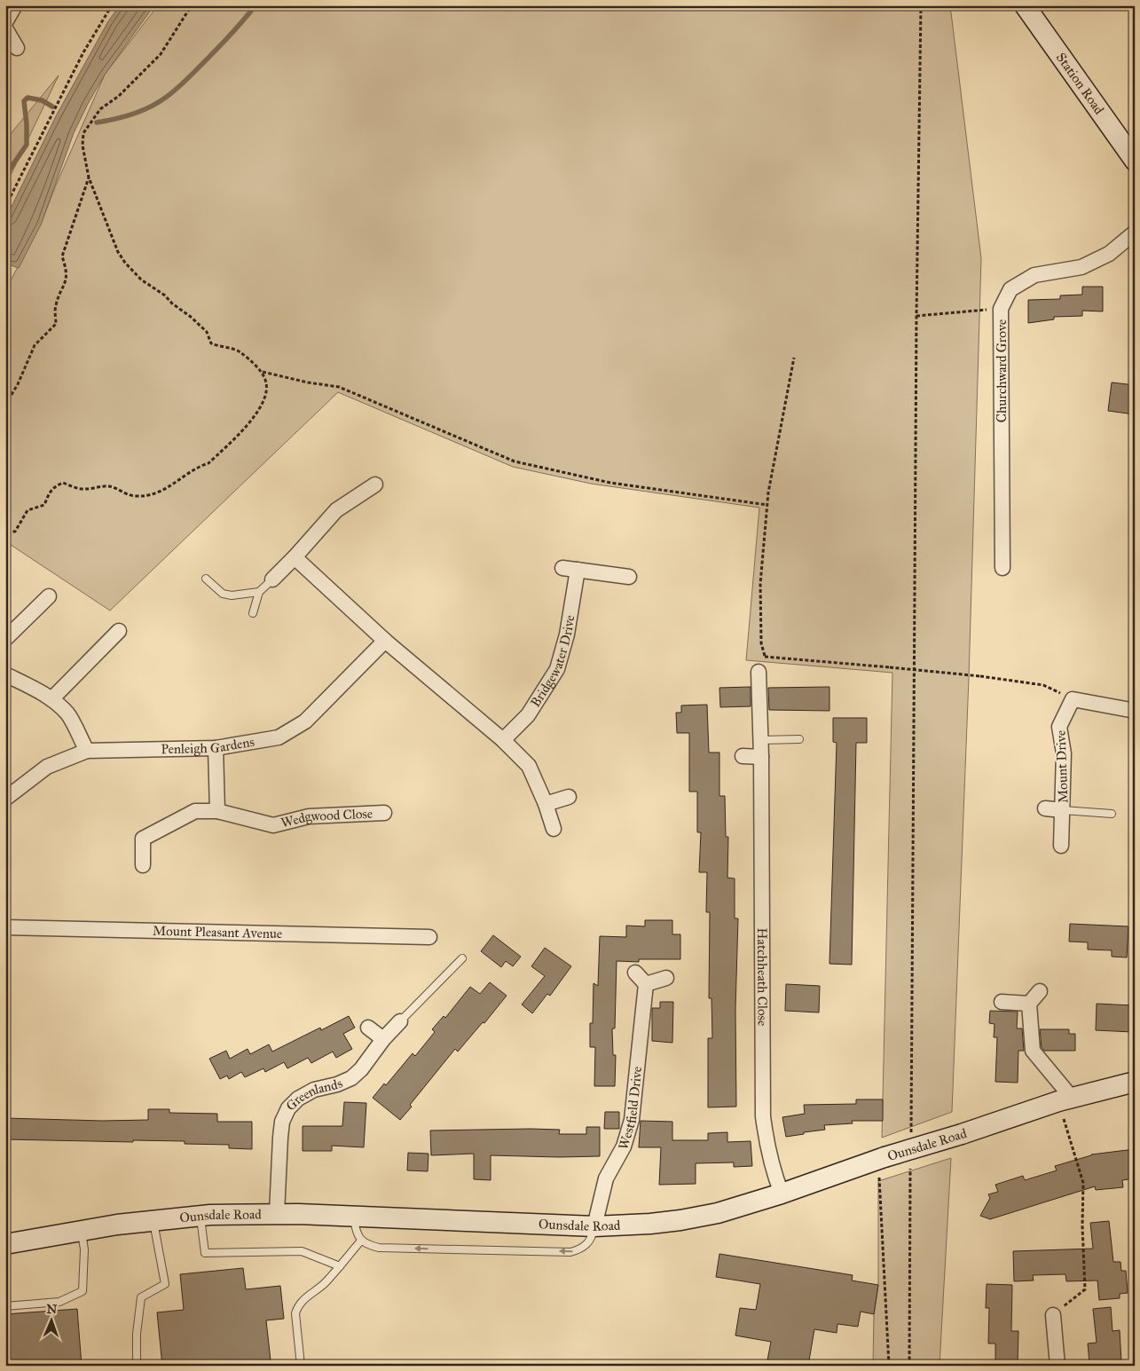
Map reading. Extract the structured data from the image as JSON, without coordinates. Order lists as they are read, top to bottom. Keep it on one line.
{"streets":{"street":["Station Road","Churchward Grove","Bridgewater Drive","Penleigh Gardens","Mount Drive","Wedgwood Close","Mount Pleasant Avenue","Hatchheath Close","Greenlands","Westfield Drive","Ounsdale Road"]},"crossings":[["Hatchheath Close","Ounsdale Road"],["Greenlands","Ounsdale Road"],["Westfield Drive","Ounsdale Road"]],"north":"top"}
